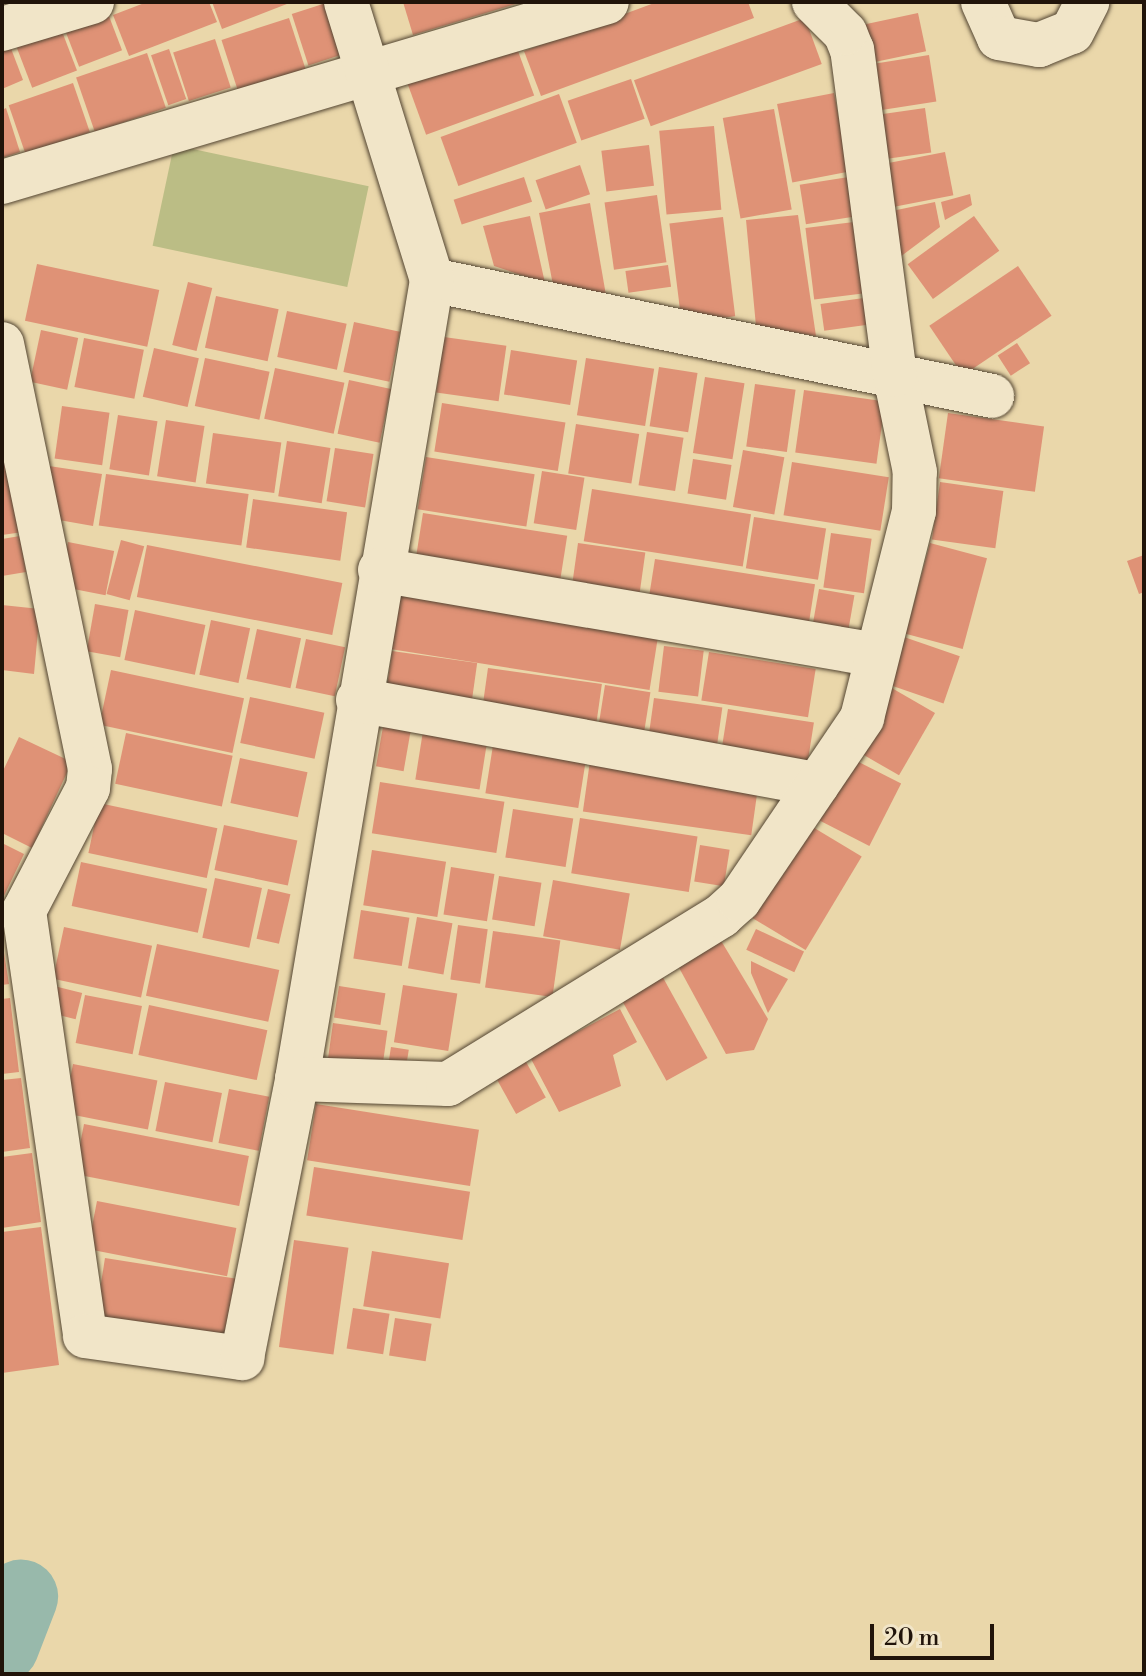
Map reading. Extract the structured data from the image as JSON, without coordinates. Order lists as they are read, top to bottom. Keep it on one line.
{"scale_bar":"20 m"}
